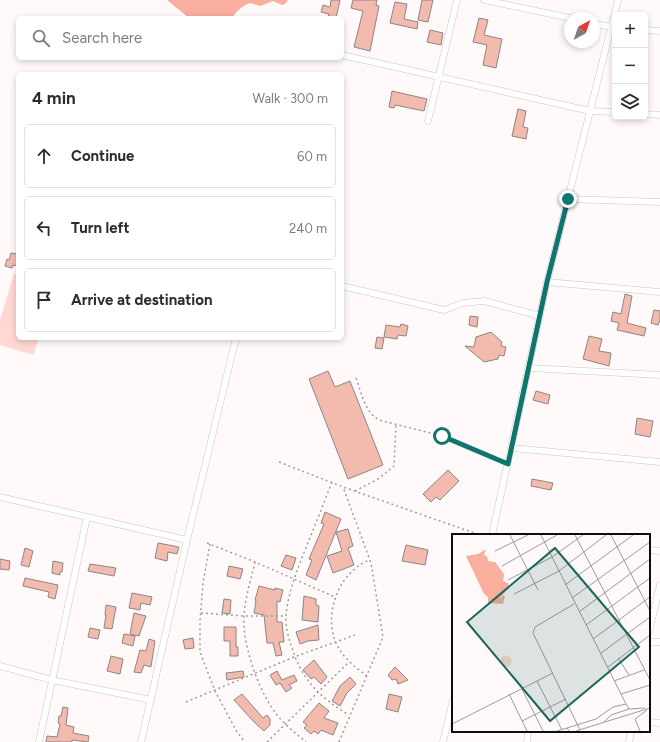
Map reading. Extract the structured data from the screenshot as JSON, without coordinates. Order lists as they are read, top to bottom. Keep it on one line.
{"north":"top right","page":{"map_buttons":["+","−"],"search":"Search here","heading":["4 min","Walk · 300 m"],"list":[["Continue","60 m"],["Turn left","240 m"],"Arrive at destination"]}}
